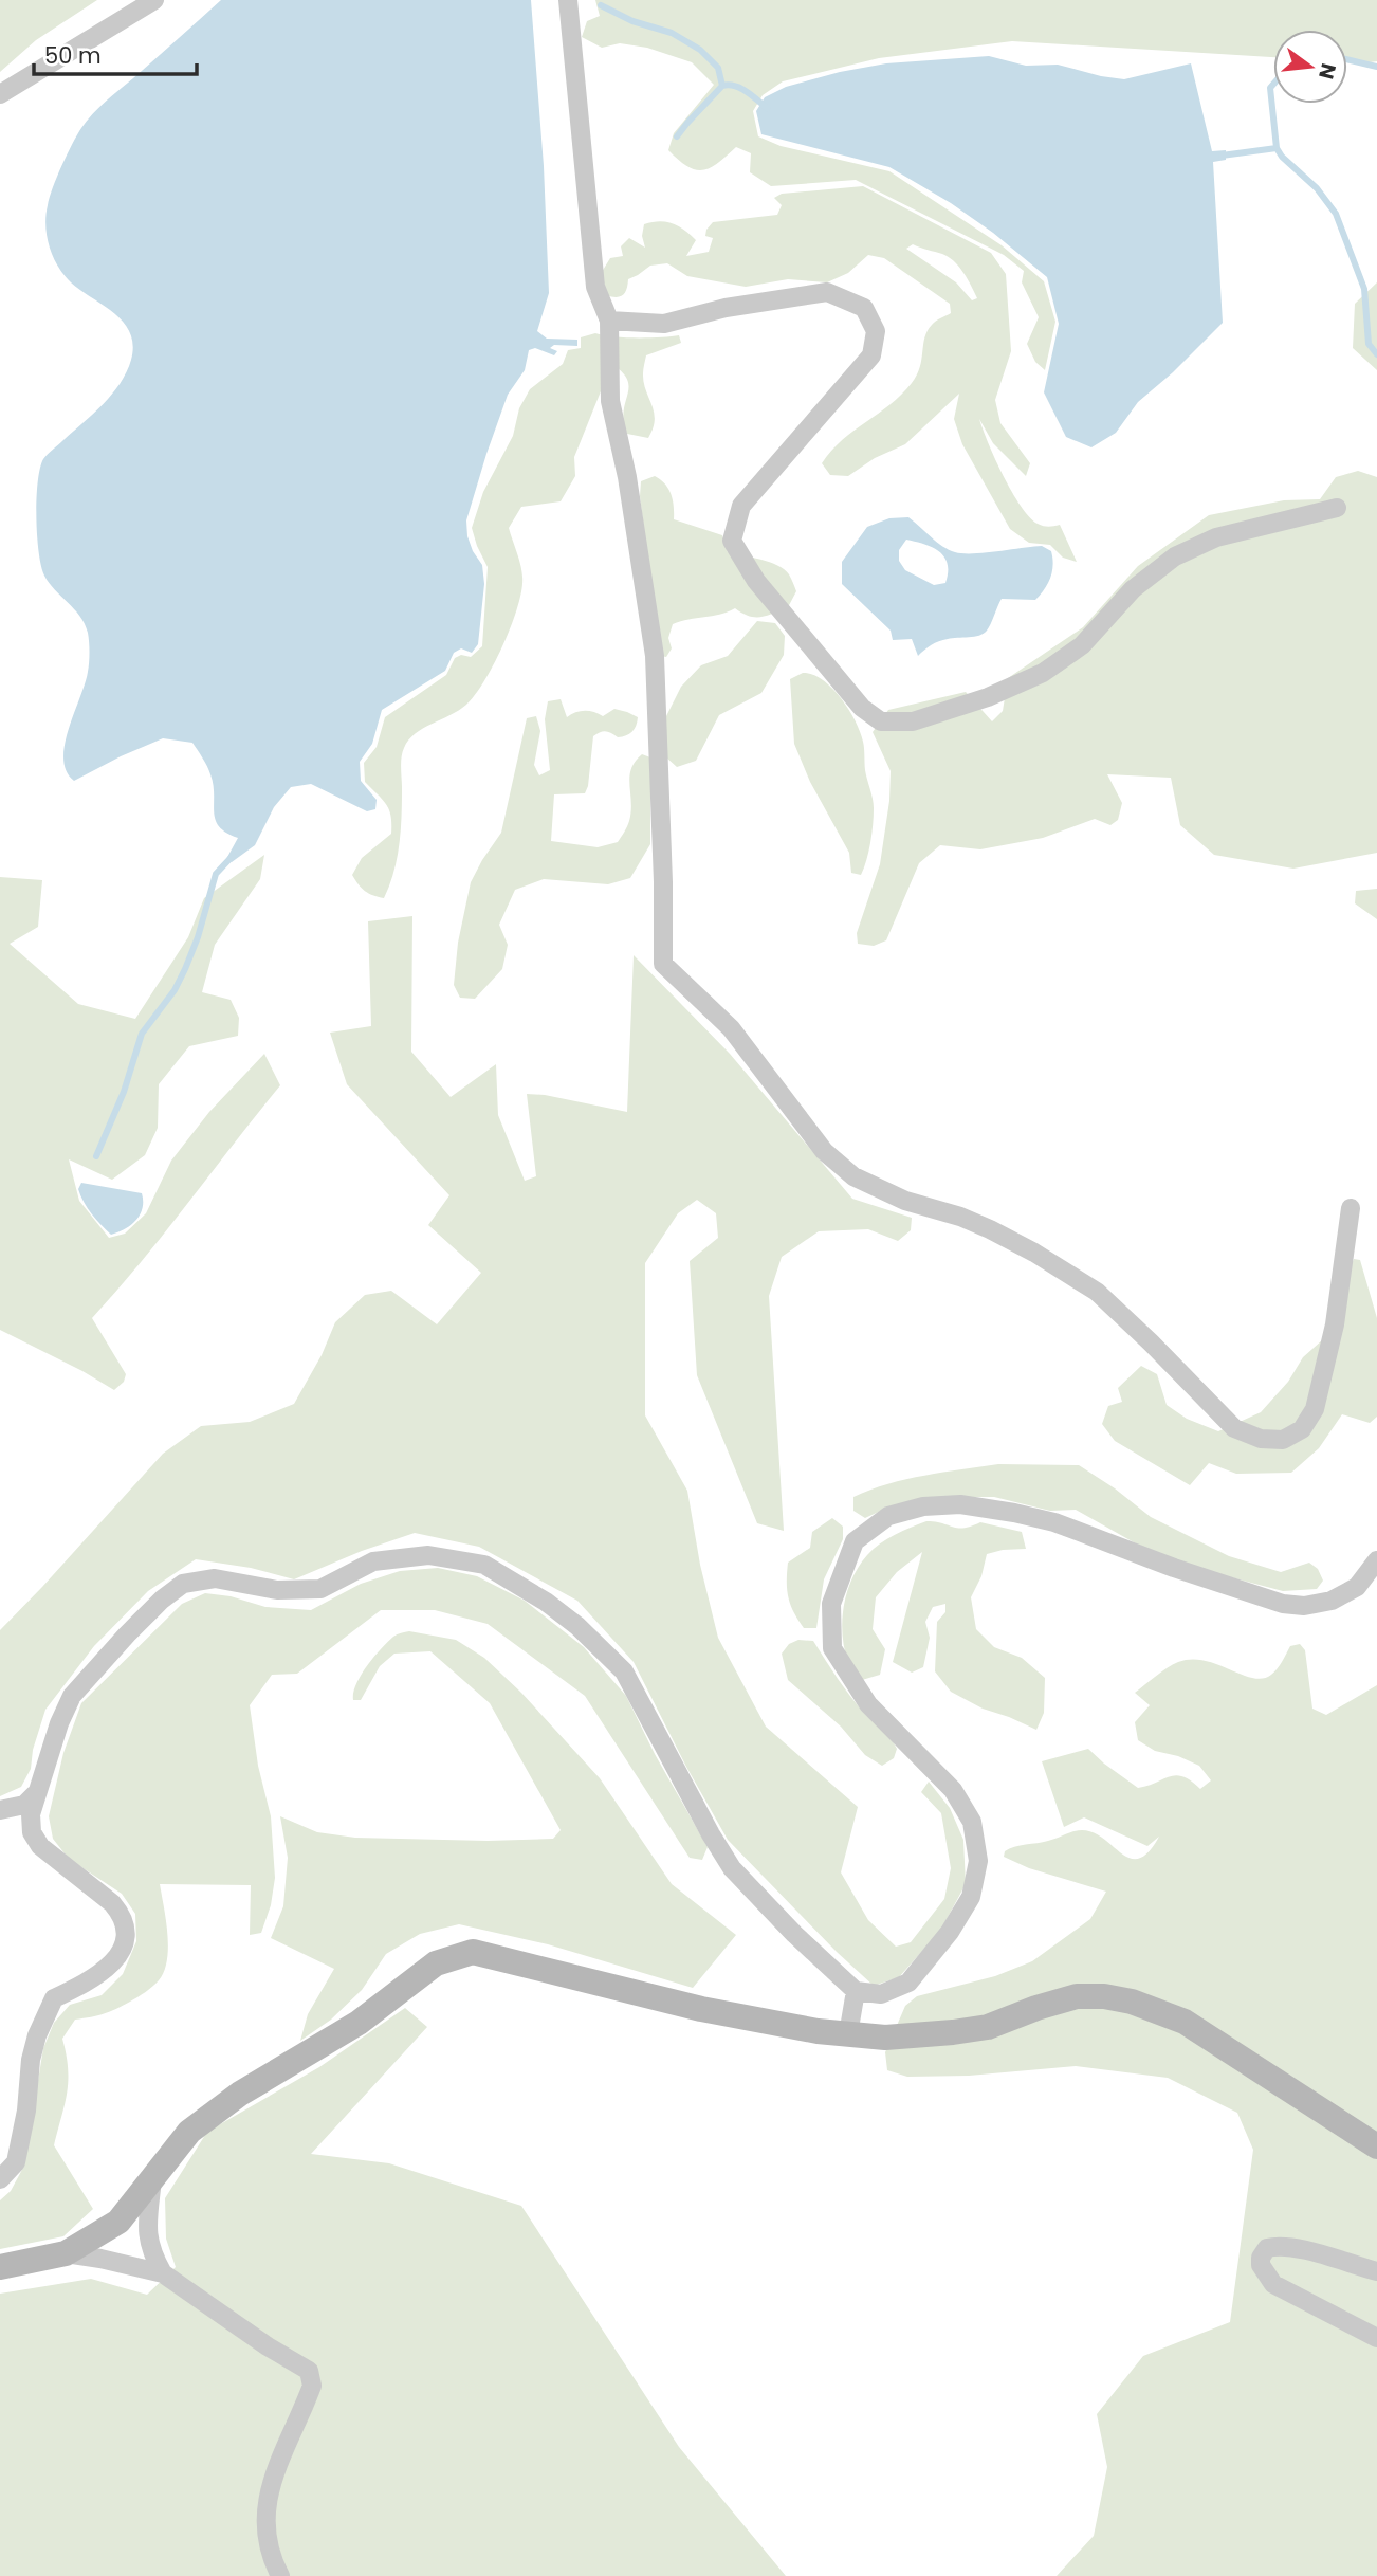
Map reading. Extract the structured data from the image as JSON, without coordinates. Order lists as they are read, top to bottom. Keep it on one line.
{"scale_bar":"50 m","north":"right"}
